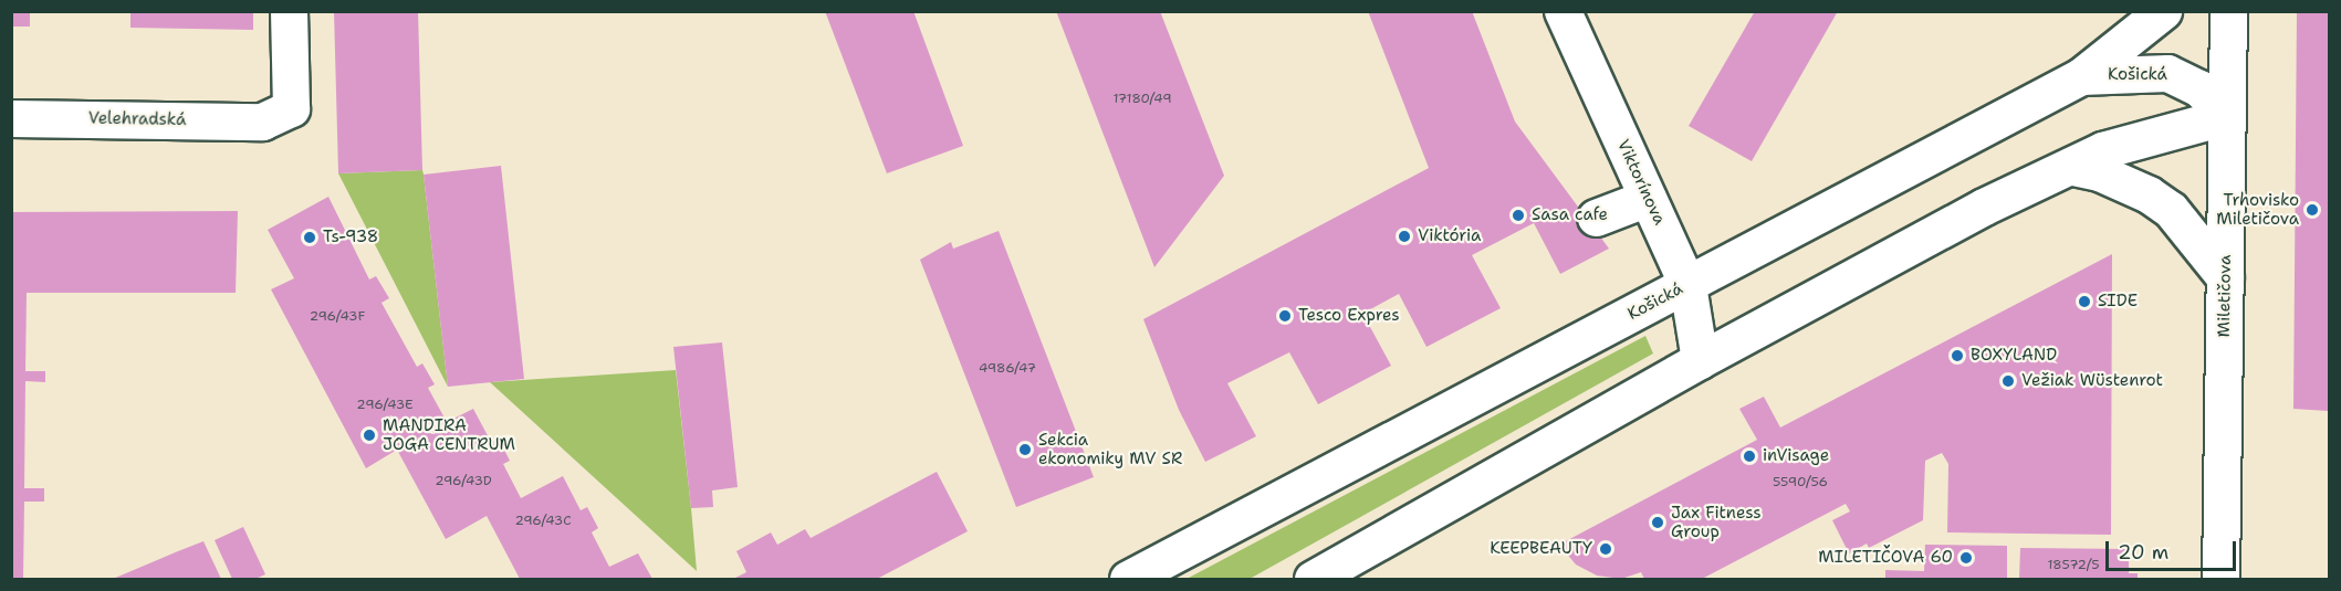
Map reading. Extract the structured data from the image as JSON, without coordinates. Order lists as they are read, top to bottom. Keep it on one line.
{"streets":{"street":["Košická","Velehradská","Viktorínova","Miletičova"]},"crossings":[["Košická","Viktorínova"],["Košická","Miletičova"]],"places":["Trhovisko Miletičova","Sasa cafe","Viktória","Ts-938","SIDE","Tesco Expres","BOXYLAND","Vežiak Wüstenrot","MANDIRA JOGA CENTRUM","Sekcia ekonomiky MV SR","inVisage","Jax Fitness Group","KEEPBEAUTY","MILETIČOVA 60"],"house_numbers":["17180/49","296/43F","4986/47","296/43E","296/43D","5590/56","296/43C","18572/5"],"scale_bar":"20 m"}
